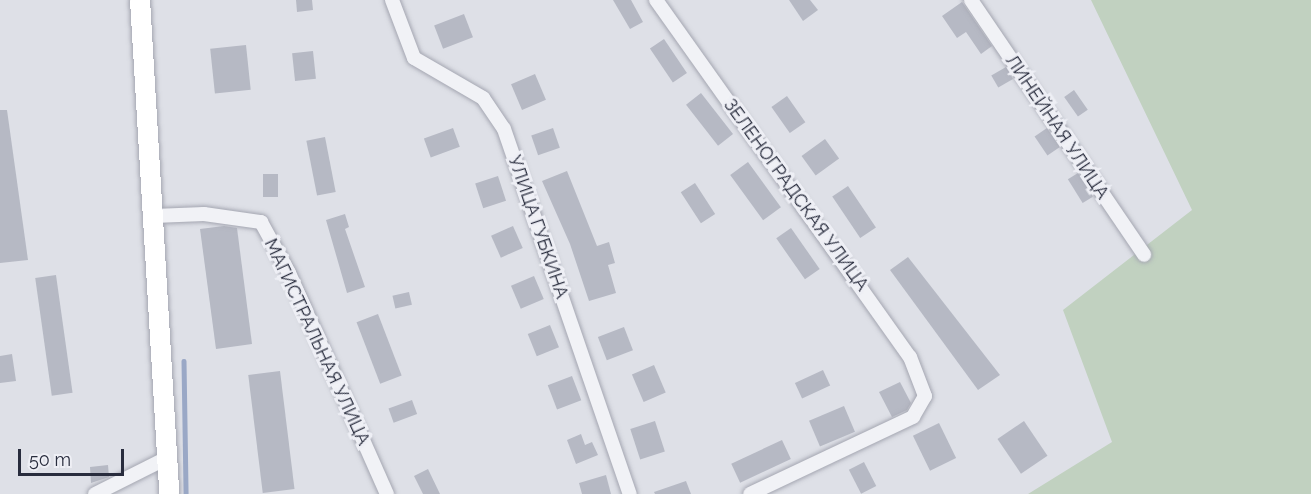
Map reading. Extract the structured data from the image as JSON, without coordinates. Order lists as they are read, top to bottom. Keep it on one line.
{"streets":{"street":["ЛИНЕЙНАЯ УЛИЦА","ЗЕЛЕНОГРАДСКАЯ УЛИЦА","УЛИЦА ГУБКИНА","МАГИСТРАЛЬНАЯ УЛИЦА"]},"scale_bar":"50 m"}
